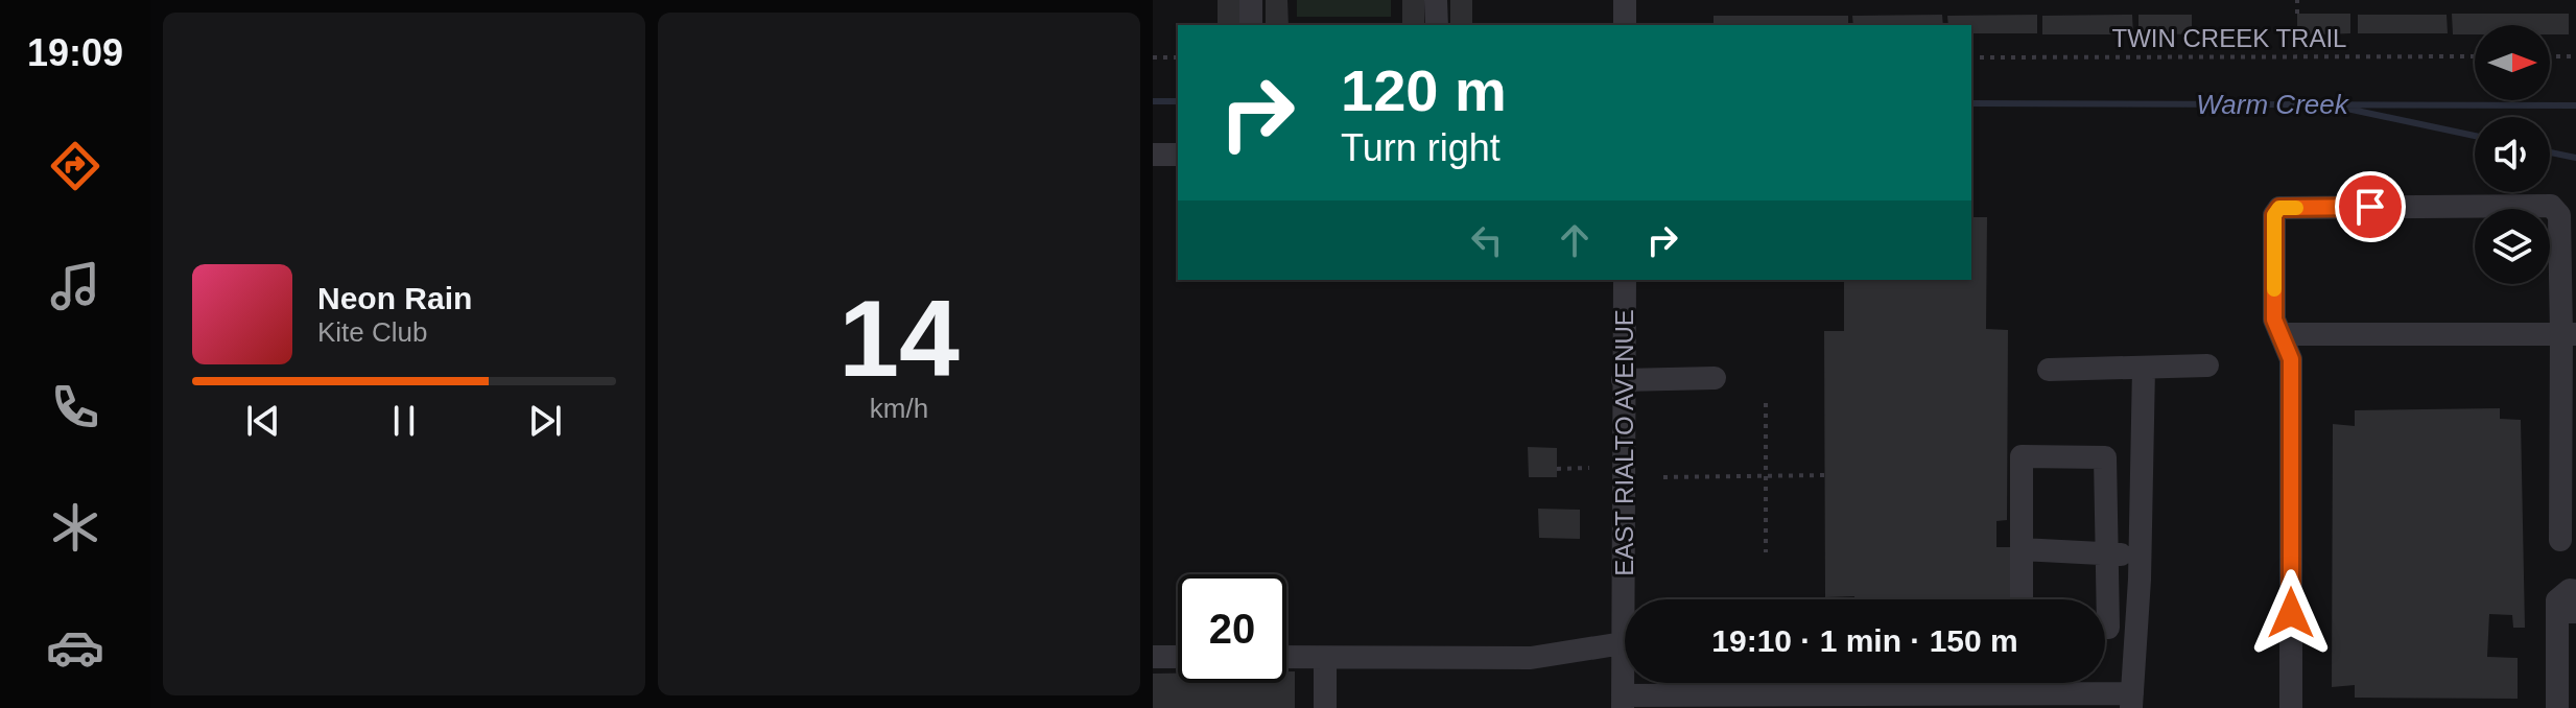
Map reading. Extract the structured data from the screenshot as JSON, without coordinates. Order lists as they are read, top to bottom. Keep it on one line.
{"streets":{"street":["EAST RIALTO AVENUE"],"path":["TWIN CREEK TRAIL"]},"water":["Warm Creek"],"north":"right","page":{"tabs":"19:09","tile":["14","km/h"],"turn":["120 m","Turn right"],"song":["Neon Rain","Kite Club"],"limit":"20","trip":"19:10 · 1 min · 150 m"}}
